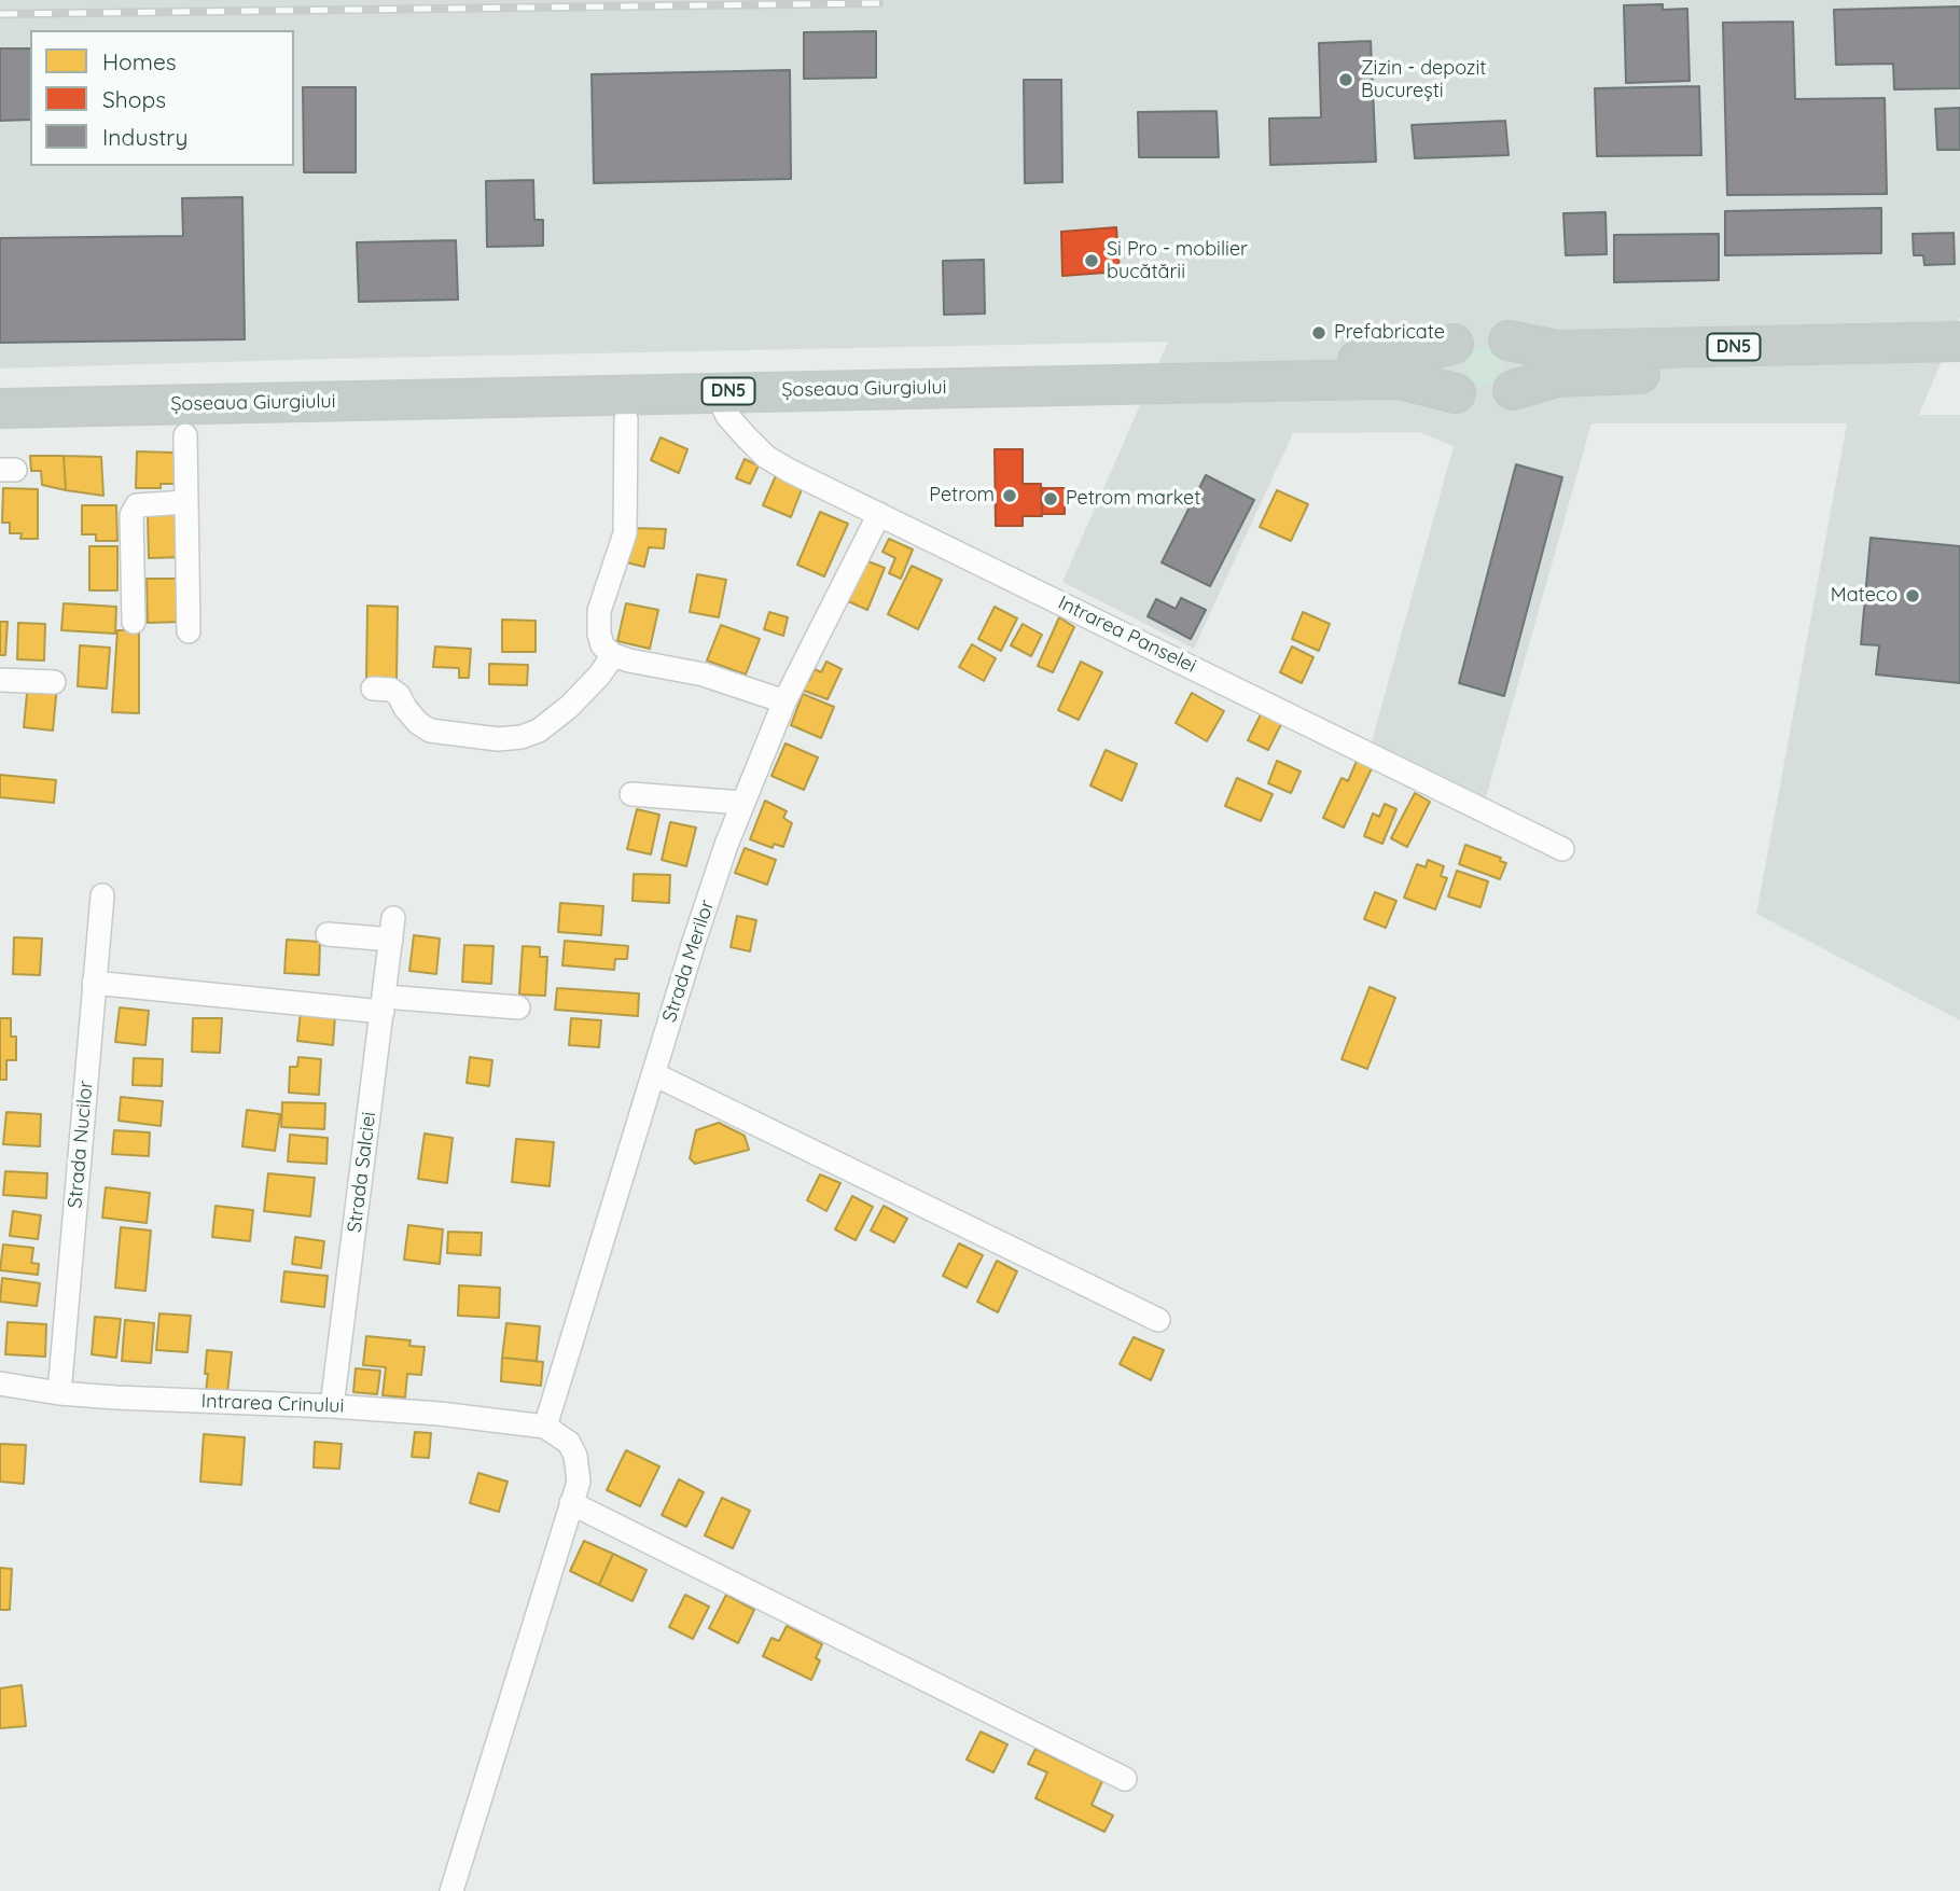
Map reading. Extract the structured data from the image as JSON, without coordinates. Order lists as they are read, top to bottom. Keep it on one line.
{"streets":{"highway":["DN5","Șoseaua Giurgiului"],"street":["Intrarea Panselei","Strada Merilor","Strada Nucilor","Strada Salciei","Intrarea Crinului"]},"crossings":[["Șoseaua Giurgiului","Intrarea Panselei"],["Intrarea Panselei","Strada Merilor"],["Strada Merilor","Intrarea Crinului"],["Strada Nucilor","Intrarea Crinului"],["Strada Salciei","Intrarea Crinului"]],"places":["Zizin - depozit București","Si Pro - mobilier bucătării","Prefabricate","Petrom","Petrom market","Mateco"],"legend":["Homes","Shops","Industry"]}
